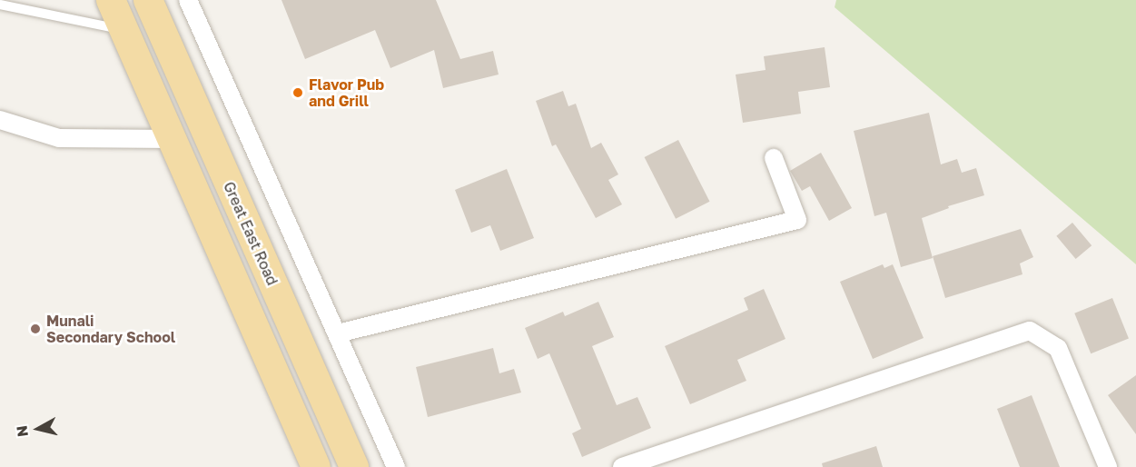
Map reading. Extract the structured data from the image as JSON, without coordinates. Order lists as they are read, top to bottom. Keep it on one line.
{"streets":{"main road":["Great East Road"]},"places":["Flavor Pub and Grill","Munali Secondary School"],"north":"left"}
